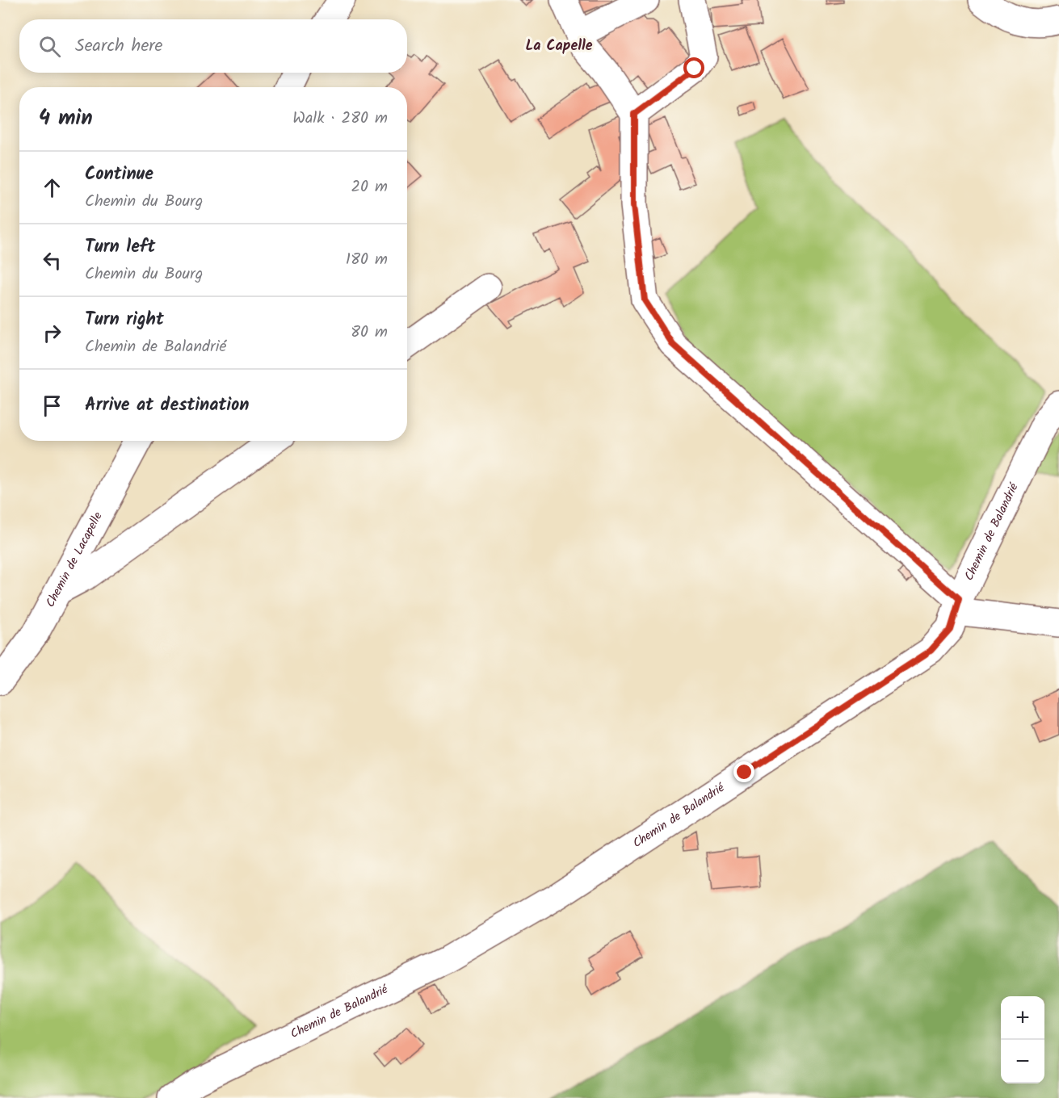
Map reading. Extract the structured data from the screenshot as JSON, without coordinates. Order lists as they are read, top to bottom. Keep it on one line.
{"streets":{"street":["Chemin de Balandrié","Chemin de Lacapelle"]},"districts":["La Capelle"],"page":{"search":"Search here","heading":["4 min","Walk · 280 m"],"list":[["Continue","Chemin du Bourg","20 m"],["Turn left","Chemin du Bourg","180 m"],["Turn right","Chemin de Balandrié","80 m"],"Arrive at destination"],"map_buttons":["+","−"]}}
